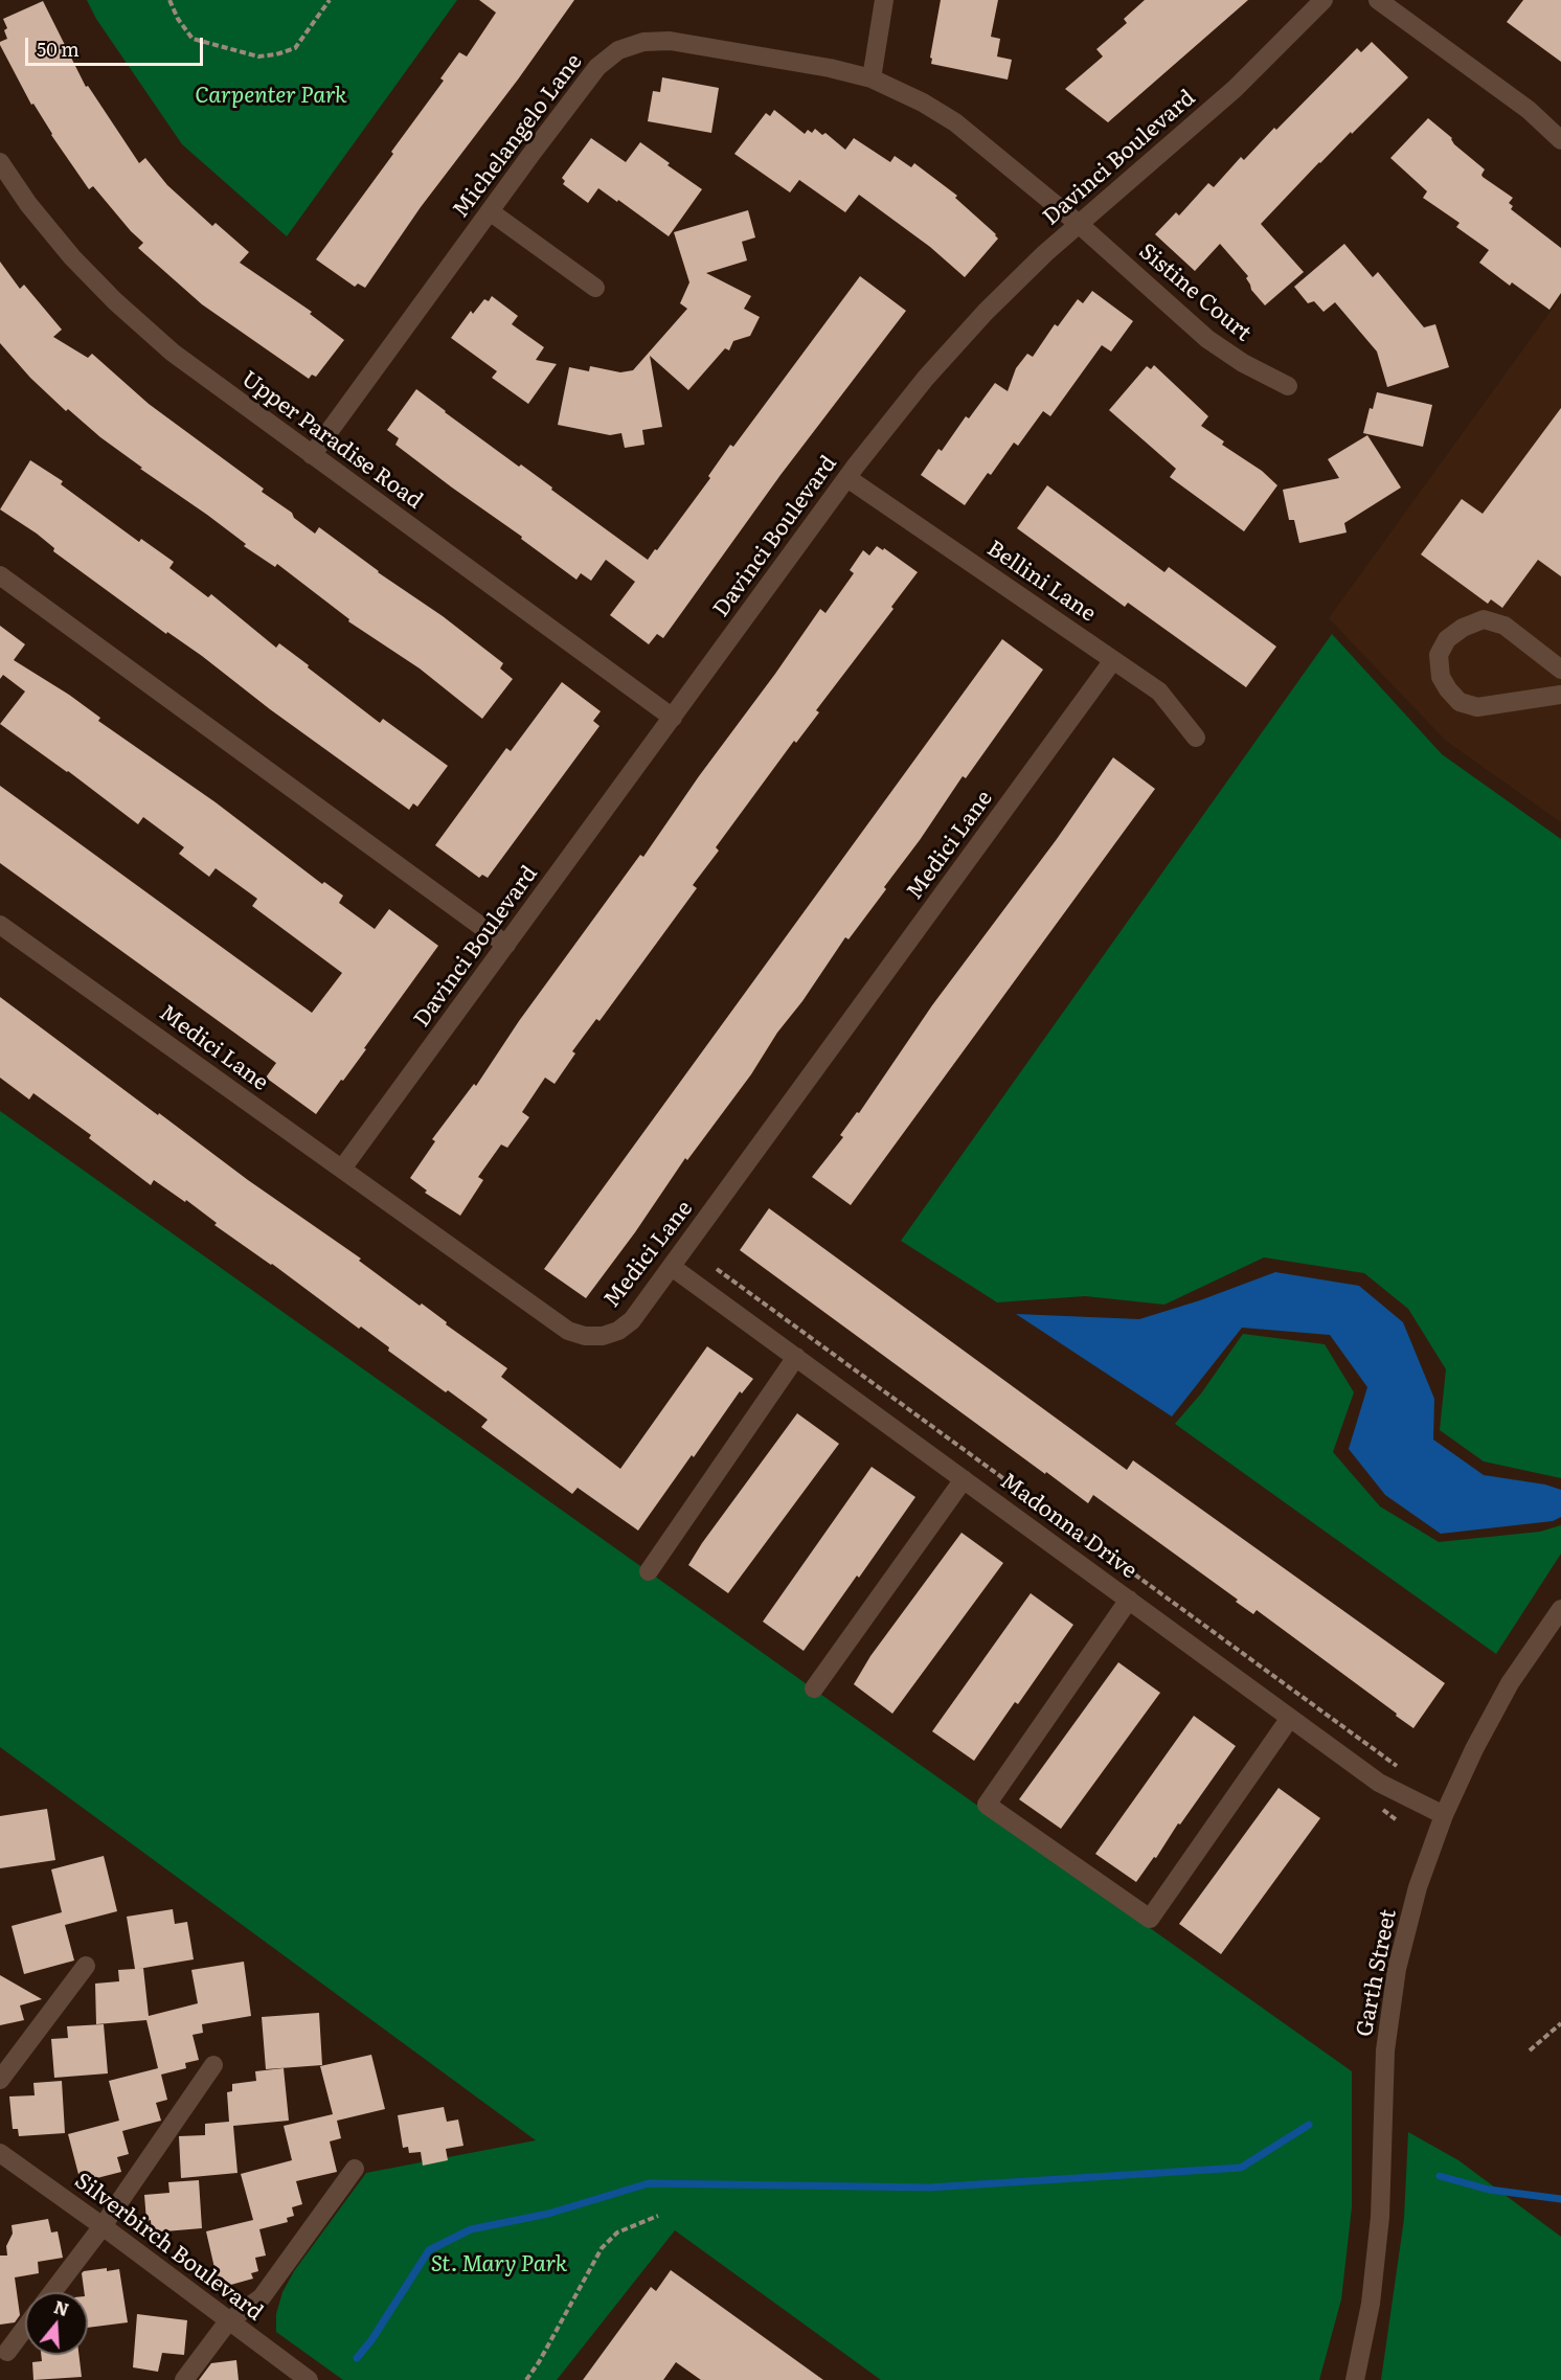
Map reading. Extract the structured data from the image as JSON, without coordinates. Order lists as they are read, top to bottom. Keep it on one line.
{"streets":{"street":["Michelangelo Lane","Davinci Boulevard","Sistine Court","Upper Paradise Road","Bellini Lane","Medici Lane","Madonna Drive","Garth Street","Silverbirch Boulevard"]},"crossings":[["Michelangelo Lane","Davinci Boulevard"],["Michelangelo Lane","Sistine Court"],["Michelangelo Lane","Upper Paradise Road"],["Davinci Boulevard","Sistine Court"],["Davinci Boulevard","Upper Paradise Road"],["Davinci Boulevard","Bellini Lane"],["Davinci Boulevard","Medici Lane"],["Bellini Lane","Medici Lane"],["Medici Lane","Madonna Drive"],["Madonna Drive","Garth Street"]],"parks":["Carpenter Park","St. Mary Park"],"scale_bar":"50 m","north":"top"}
